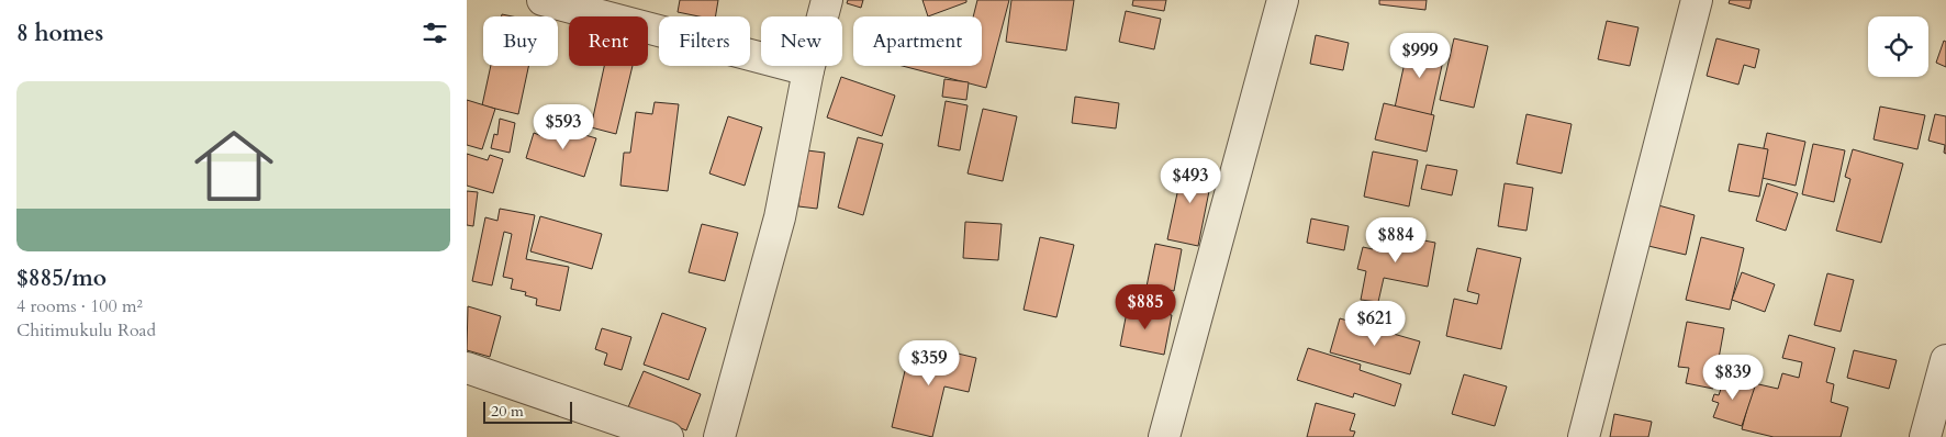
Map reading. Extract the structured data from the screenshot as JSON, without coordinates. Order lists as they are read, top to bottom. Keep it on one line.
{"scale_bar":"20 m","page":{"heading":"8 homes","chip":["Buy","Rent","Filters","New","Apartment"],"price":["$999","$593","$493","$884","$885","$621","$359","$839"],"list":[{"name":"$885/mo","note":"4 rooms · 100 m² · Chitimukulu Road"}],"scale":"20 m"}}
